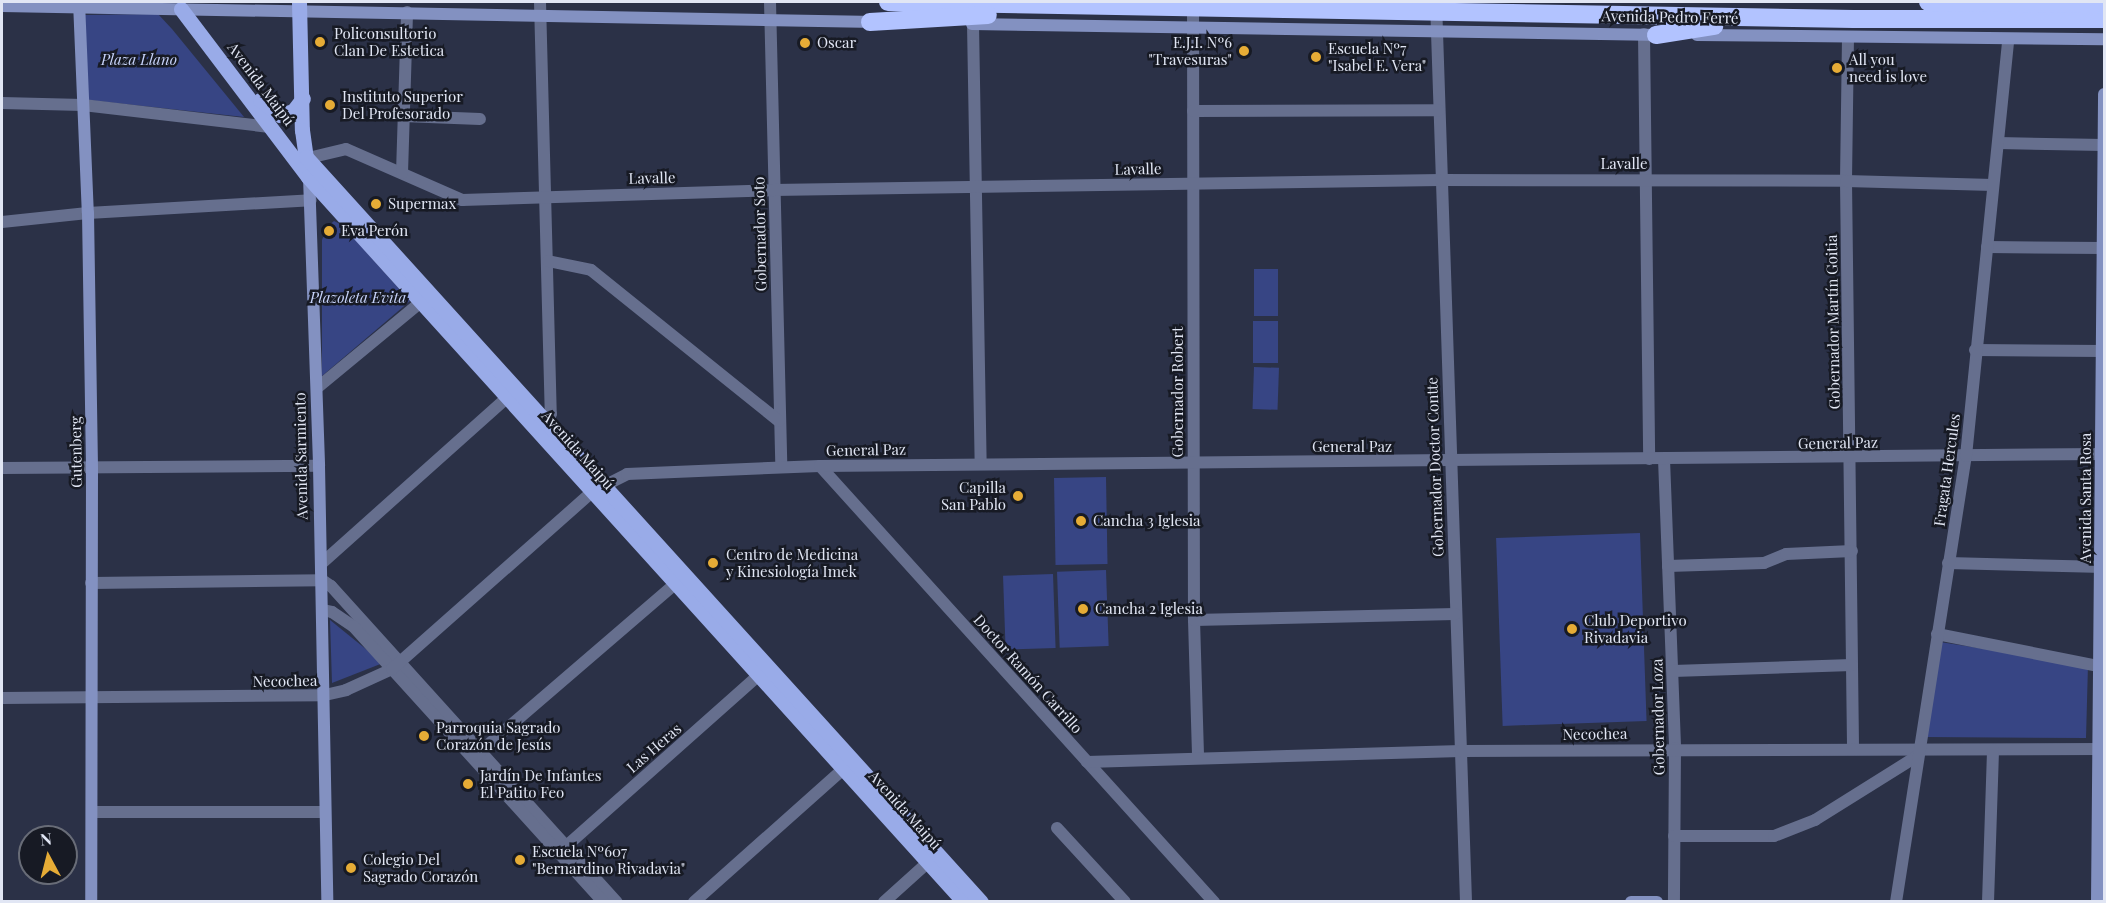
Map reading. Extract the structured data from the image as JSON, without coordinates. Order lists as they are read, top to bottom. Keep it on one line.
{"streets":{"highway":["Avenida Pedro Ferré"],"main road":["Avenida Maipú","Gutenberg","Avenida Sarmiento","Avenida Santa Rosa"],"street":["Lavalle","Gobernador Soto","Gobernador Martín Goitia","Gobernador Robert","General Paz","Gobernador Doctor Contte","Fragata Hercules","Doctor Ramón Carrillo","Necochea","Gobernador Loza","Las Heras"]},"crossings":[["Avenida Pedro Ferré","Avenida Maipú"],["Avenida Pedro Ferré","Gobernador Soto"],["Avenida Pedro Ferré","Gobernador Martín Goitia"],["Avenida Pedro Ferré","Gobernador Robert"],["Avenida Pedro Ferré","Gutenberg"],["Avenida Pedro Ferré","Avenida Sarmiento"],["Avenida Pedro Ferré","Gobernador Doctor Contte"],["Avenida Pedro Ferré","Fragata Hercules"],["Avenida Maipú","Lavalle"],["Avenida Maipú","General Paz"],["Avenida Maipú","Avenida Sarmiento"],["Avenida Maipú","Necochea"],["Avenida Maipú","Las Heras"],["Lavalle","Gobernador Soto"],["Lavalle","Gobernador Martín Goitia"],["Lavalle","Gobernador Robert"],["Lavalle","Avenida Sarmiento"],["Lavalle","Gobernador Doctor Contte"],["Lavalle","Fragata Hercules"],["Gobernador Soto","General Paz"],["Gobernador Martín Goitia","General Paz"],["Gobernador Martín Goitia","Necochea"],["Gobernador Robert","General Paz"],["Gobernador Robert","Necochea"],["General Paz","Gobernador Doctor Contte"],["General Paz","Fragata Hercules"],["General Paz","Avenida Santa Rosa"],["General Paz","Doctor Ramón Carrillo"],["General Paz","Necochea"],["General Paz","Gobernador Loza"],["Gutenberg","Necochea"],["Avenida Sarmiento","Necochea"],["Gobernador Doctor Contte","Necochea"],["Fragata Hercules","Necochea"],["Avenida Santa Rosa","Necochea"],["Doctor Ramón Carrillo","Necochea"],["Necochea","Gobernador Loza"]],"parks":["Plaza Llano","Plazoleta Evita"],"places":["Policonsultorio Clan De Estetica","Oscar","E.J.I. Nº6 \"Travesuras\"","Escuela Nº7 \"Isabel E. Vera\"","All you need is love","Instituto Superior Del Profesorado","Supermax","Eva Perón","Capilla San Pablo","Cancha 3 Iglesia","Centro de Medicina y Kinesiología Imek","Cancha 2 Iglesia","Club Deportivo Rivadavia","Parroquia Sagrado Corazón de Jesús","Jardín De Infantes El Patito Feo","Escuela Nº607 \"Bernardino Rivadavia\"","Colegio Del Sagrado Corazón"],"north":"top"}
